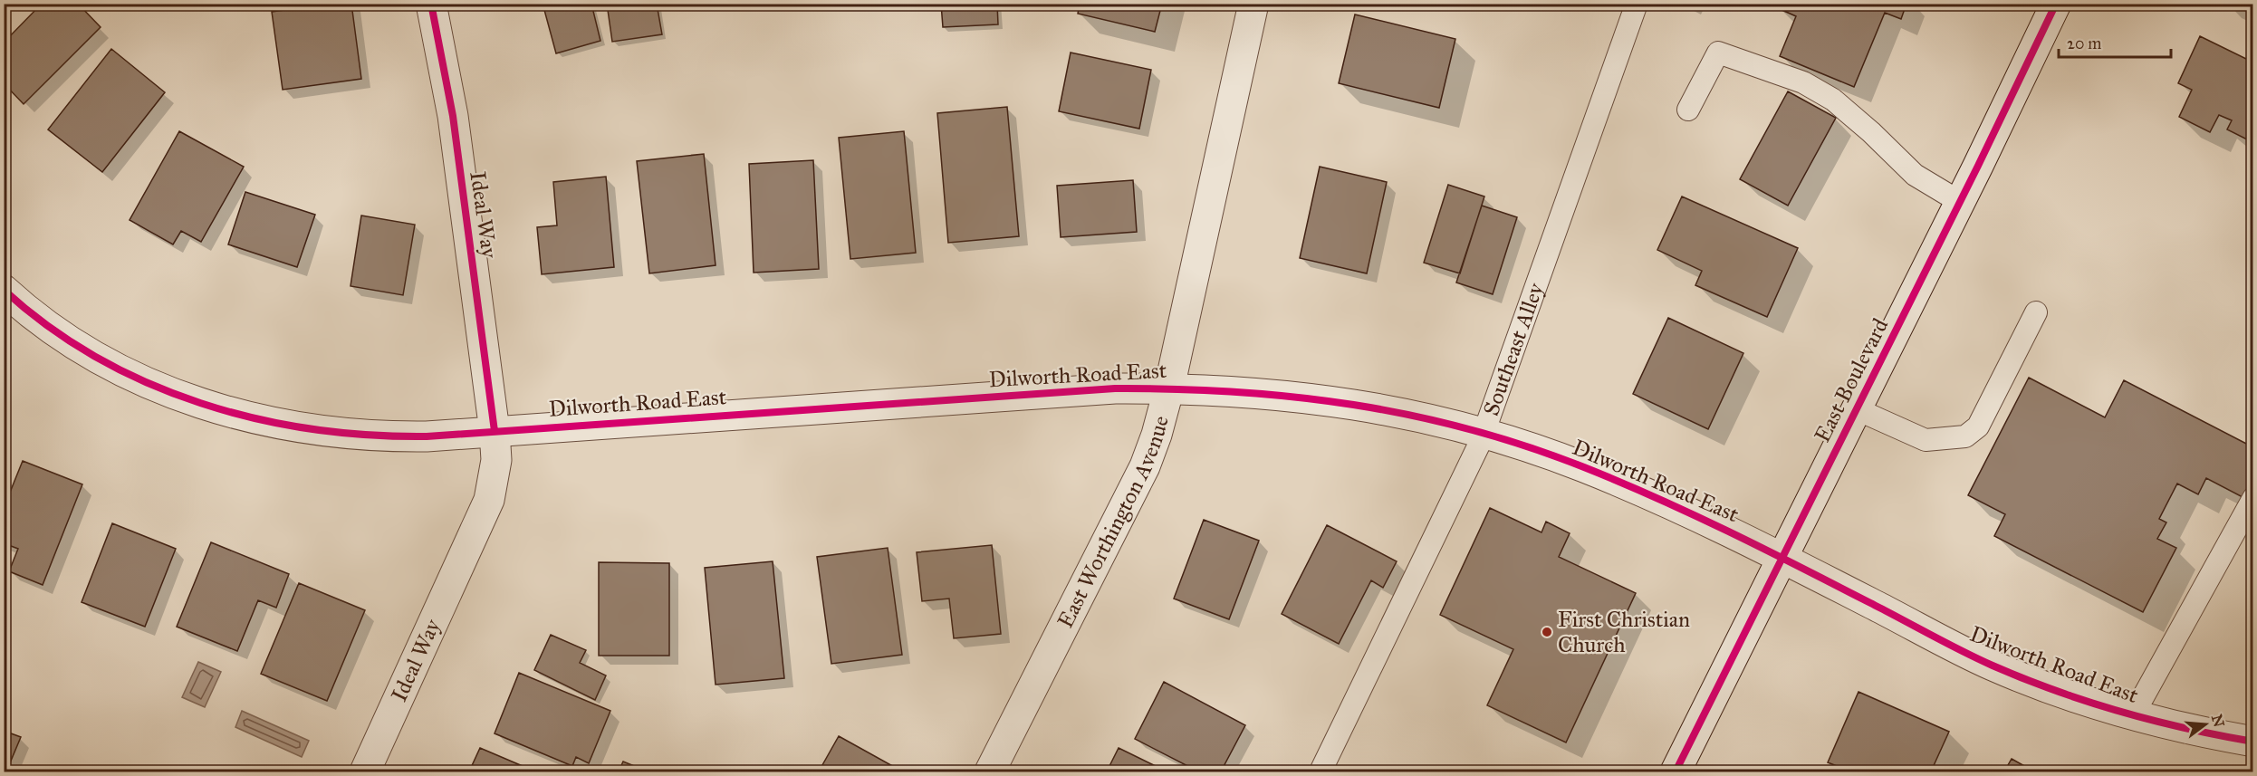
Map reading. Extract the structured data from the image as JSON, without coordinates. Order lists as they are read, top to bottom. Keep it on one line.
{"streets":{"street":["Ideal Way","Dilworth Road East","East Boulevard","East Worthington Avenue"],"lane":["Southeast Alley"]},"crossings":[["Ideal Way","Dilworth Road East"],["Southeast Alley","Dilworth Road East"],["Dilworth Road East","East Boulevard"],["Dilworth Road East","East Worthington Avenue"]],"places":["First Christian Church"],"scale_bar":"20 m","north":"right"}
